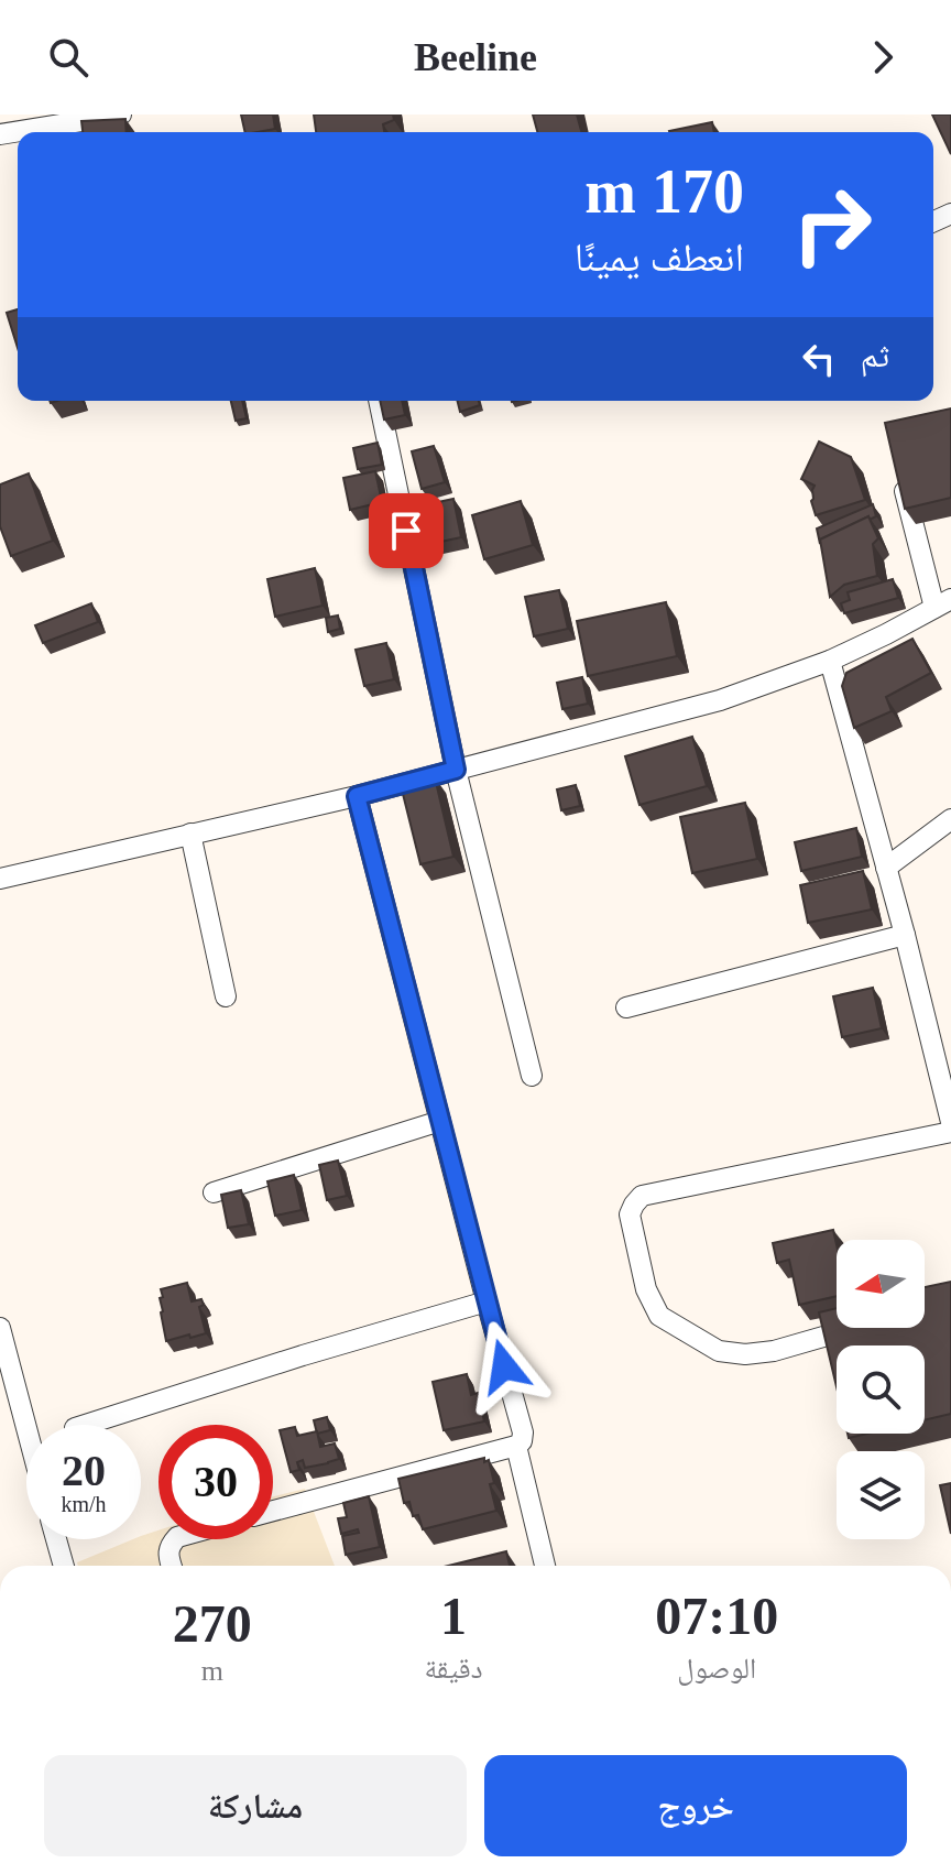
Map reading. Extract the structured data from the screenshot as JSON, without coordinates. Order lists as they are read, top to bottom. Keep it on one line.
{"north":"left","page":{"header":"Beeline","turn":["170 m","انعطف يمينًا"],"then":"ثم","speed":"20 km/h","limit":"30","eta":["07:10","الوصول","1","دقيقة","270","m"],"buttons":["خروج","مشاركة"]}}
